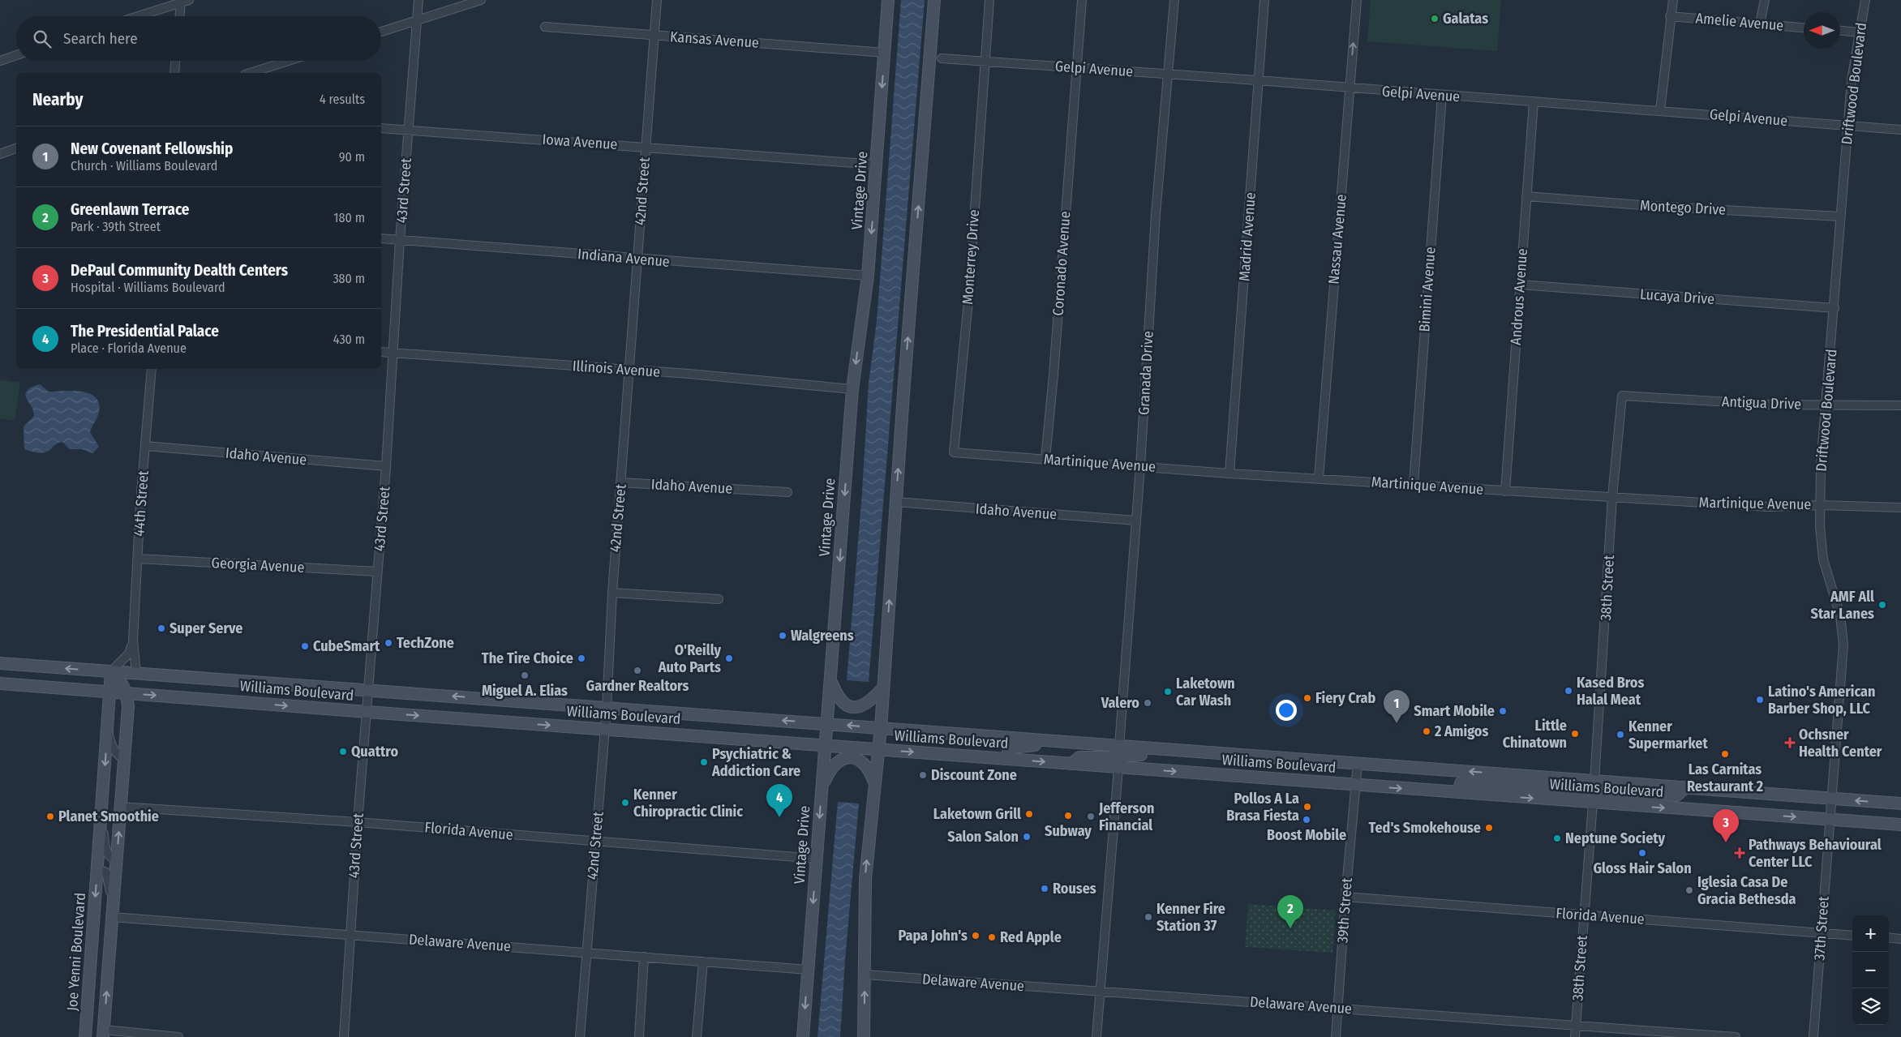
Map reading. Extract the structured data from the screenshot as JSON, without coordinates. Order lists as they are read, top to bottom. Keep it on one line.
{"streets":{"street":["Amelie Avenue","Kansas Avenue","Gelpi Avenue","Driftwood Boulevard","Iowa Avenue","43rd Street","Vintage Drive","42nd Street","Montego Drive","Madrid Avenue","Nassau Avenue","Monterrey Drive","Indiana Avenue","Coronado Avenue","Bimini Avenue","Androus Avenue","Lucaya Drive","Illinois Avenue","Granada Drive","Antigua Drive","Idaho Avenue","Martinique Avenue","44th Street","Georgia Avenue","38th Street","Williams Boulevard","Florida Avenue","39th Street","37th Street","Delaware Avenue","Joe Yenni Boulevard"]},"crossings":[["Kansas Avenue","Vintage Drive"],["Kansas Avenue","42nd Street"],["Gelpi Avenue","Driftwood Boulevard"],["Gelpi Avenue","Madrid Avenue"],["Gelpi Avenue","Nassau Avenue"],["Gelpi Avenue","Monterrey Drive"],["Gelpi Avenue","Coronado Avenue"],["Gelpi Avenue","Bimini Avenue"],["Gelpi Avenue","Androus Avenue"],["Gelpi Avenue","Granada Drive"],["Driftwood Boulevard","Montego Drive"],["Driftwood Boulevard","Lucaya Drive"],["Driftwood Boulevard","Antigua Drive"],["Driftwood Boulevard","Martinique Avenue"],["Driftwood Boulevard","Williams Boulevard"],["Driftwood Boulevard","37th Street"],["Iowa Avenue","43rd Street"],["Iowa Avenue","Vintage Drive"],["Iowa Avenue","42nd Street"],["43rd Street","Indiana Avenue"],["43rd Street","Illinois Avenue"],["43rd Street","Idaho Avenue"],["43rd Street","Georgia Avenue"],["43rd Street","Williams Boulevard"],["43rd Street","Florida Avenue"],["43rd Street","Delaware Avenue"],["Vintage Drive","Indiana Avenue"],["Vintage Drive","Illinois Avenue"],["Vintage Drive","Williams Boulevard"],["Vintage Drive","Florida Avenue"],["Vintage Drive","Delaware Avenue"],["42nd Street","Indiana Avenue"],["42nd Street","Illinois Avenue"],["42nd Street","Idaho Avenue"],["42nd Street","Williams Boulevard"],["42nd Street","Florida Avenue"],["42nd Street","Delaware Avenue"],["Montego Drive","Androus Avenue"],["Madrid Avenue","Martinique Avenue"],["Nassau Avenue","Martinique Avenue"],["Monterrey Drive","Martinique Avenue"],["Coronado Avenue","Martinique Avenue"],["Bimini Avenue","Martinique Avenue"],["Androus Avenue","Lucaya Drive"],["Androus Avenue","Martinique Avenue"],["Granada Drive","Idaho Avenue"],["Granada Drive","Martinique Avenue"],["Granada Drive","Williams Boulevard"],["Antigua Drive","38th Street"],["Idaho Avenue","44th Street"],["Martinique Avenue","38th Street"],["44th Street","Georgia Avenue"],["44th Street","Williams Boulevard"],["44th Street","Joe Yenni Boulevard"],["38th Street","Williams Boulevard"],["38th Street","Florida Avenue"],["38th Street","Delaware Avenue"],["Williams Boulevard","39th Street"],["Williams Boulevard","37th Street"],["Williams Boulevard","Joe Yenni Boulevard"],["Florida Avenue","39th Street"],["Florida Avenue","37th Street"],["39th Street","Delaware Avenue"]],"places":{"other":["Galatas","AMF All Star Lanes","Super Serve","Walgreens","TechZone","CubeSmart","The Tire Choice","O'Reilly Auto Parts","Gardner Realtors","Miguel A. Elias","Kased Bros Halal Meat","Laketown Car Wash","Fiery Crab","Latino's American Barber Shop, LLC","Valero","Smart Mobile","2 Amigos","Little Chinatown","Kenner Supermarket","Quattro","Las Carnitas Restaurant 2","Psychiatric & Addiction Care","Discount Zone","Kenner Chiropractic Clinic","Pollos A La Brasa Fiesta","Laketown Grill","Subway","Planet Smoothie","Jefferson Financial","Boost Mobile","Ted's Smokehouse","Salon Salon","Neptune Society","Gloss Hair Salon","Rouses","Iglesia Casa De Gracia Bethesda","Kenner Fire Station 37","Papa John's","Red Apple"],"health":["Ochsner Health Center","Pathways Behavioural Center LLC"]},"north":"left","page":{"search":"Search here","heading":["Nearby","4 results"],"list":[{"mark":"1","name":"New Covenant Fellowship","note":"Church · Williams Boulevard","value":"90 m"},{"mark":"2","name":"Greenlawn Terrace","note":"Park · 39th Street","value":"180 m"},{"mark":"3","name":"DePaul Community Dealth Centers","note":"Hospital · Williams Boulevard","value":"380 m"},{"mark":"4","name":"The Presidential Palace","note":"Place · Florida Avenue","value":"430 m"}],"pins":["1","4","3","2"],"map_buttons":["+","−"]}}
